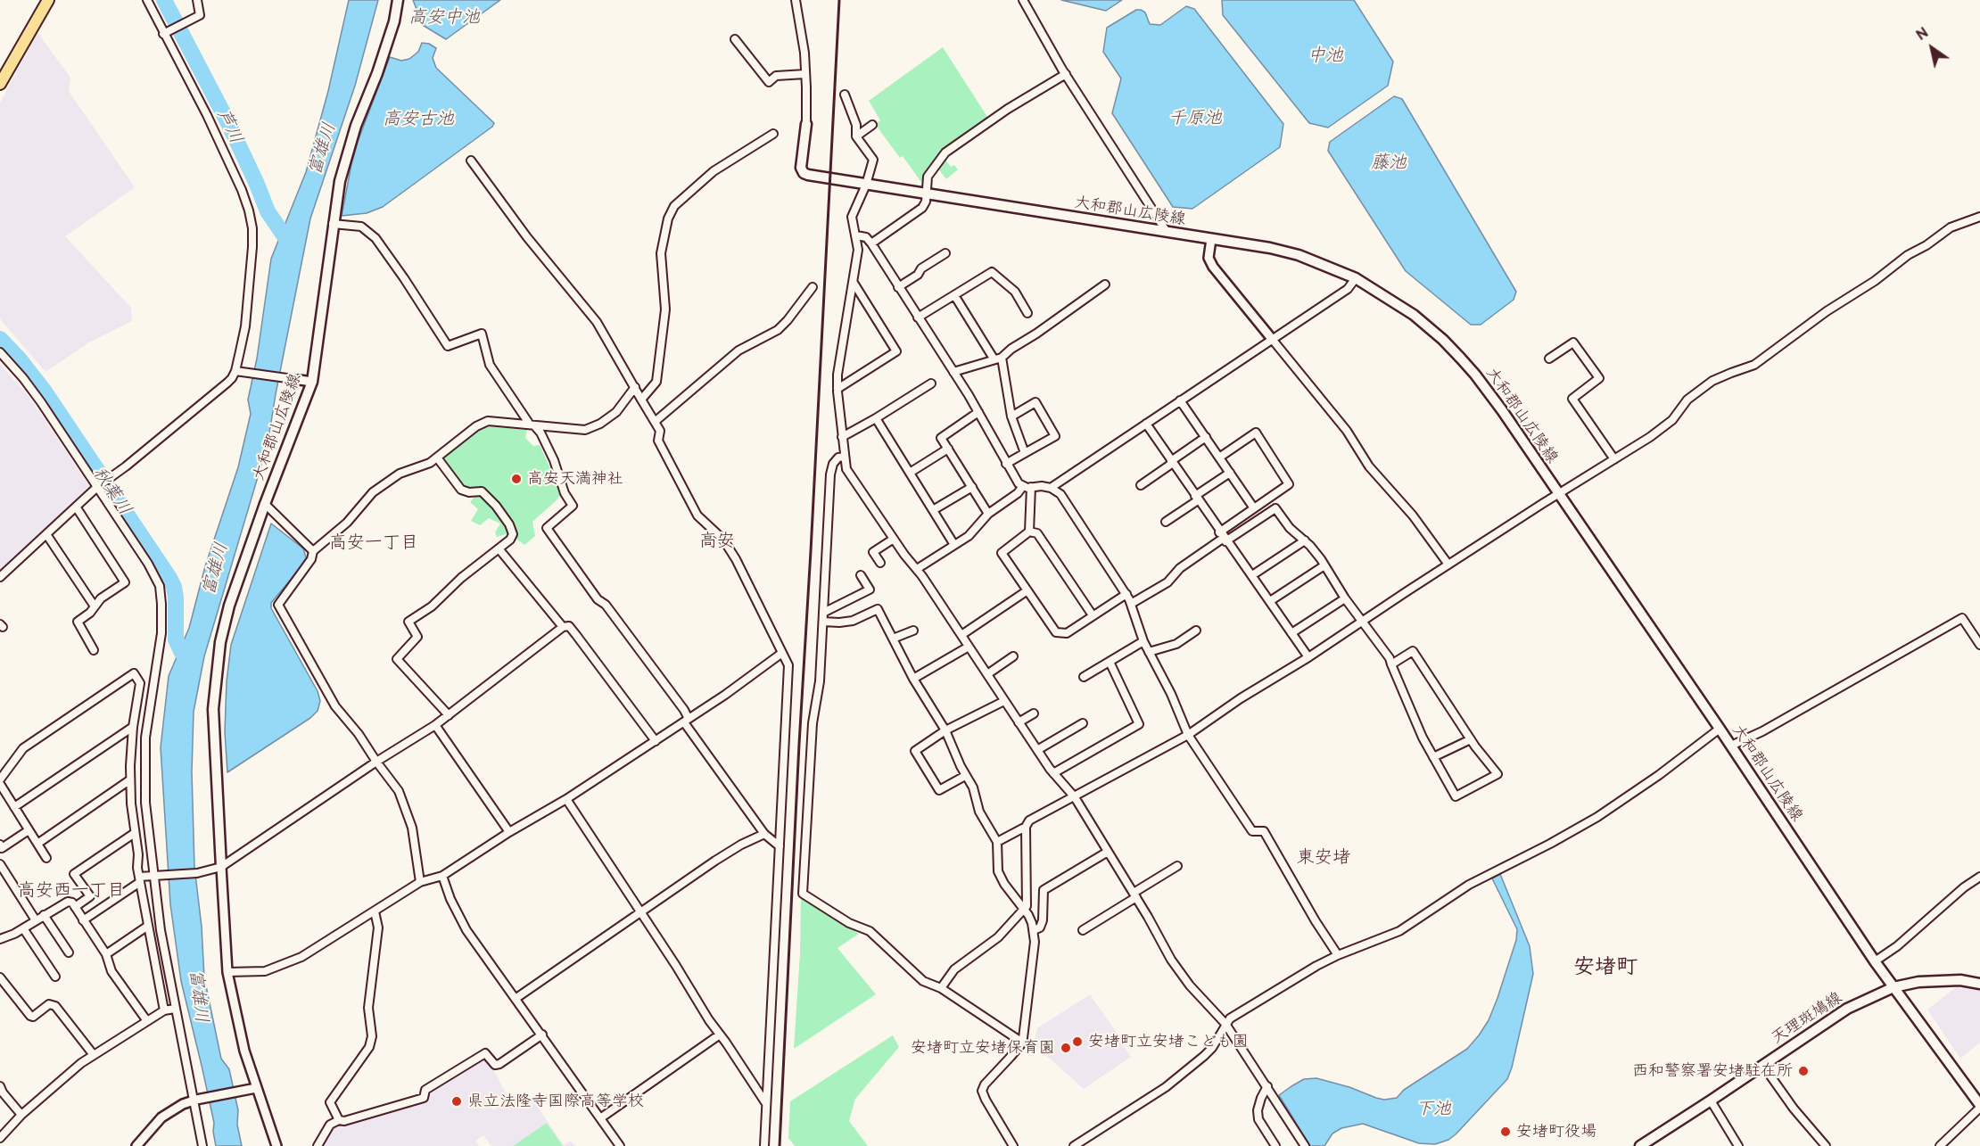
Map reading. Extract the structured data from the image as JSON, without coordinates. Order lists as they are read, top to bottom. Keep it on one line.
{"streets":{"main road":["大和郡山広陵線","天理斑鳩線"]},"crossings":[["大和郡山広陵線","天理斑鳩線"]],"districts":["高安","高安一丁目","東安堵","高安西一丁目","安堵町"],"water":["高安中池","中池","千原池","高安古池","芦川","富雄川","藤池","秋葉川","下池"],"places":["高安天満神社","安堵町立安堵こども園","安堵町立安堵保育園","西和警察署安堵駐在所","県立法隆寺国際高等学校","安堵町役場"],"north":"top left"}
